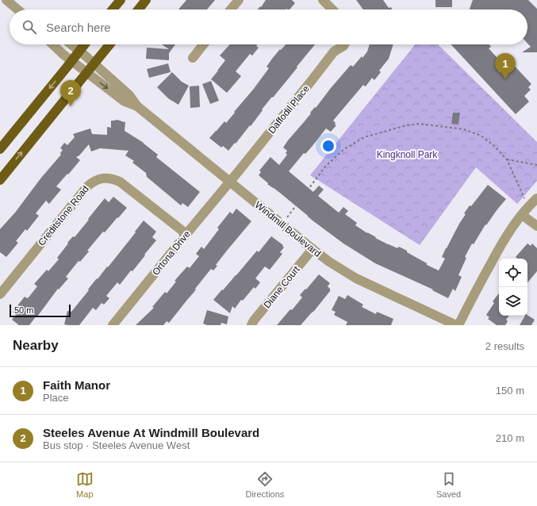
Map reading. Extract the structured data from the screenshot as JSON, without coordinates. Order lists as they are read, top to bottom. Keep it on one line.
{"streets":{"street":["Daffodil Place","Creditstone Road","Windmill Boulevard","Ortona Drive","Diane Court"]},"crossings":[["Daffodil Place","Windmill Boulevard"],["Daffodil Place","Ortona Drive"],["Creditstone Road","Ortona Drive"],["Windmill Boulevard","Ortona Drive"],["Windmill Boulevard","Diane Court"]],"parks":["Kingknoll Park"],"scale_bar":"50 m","page":{"search":"Search here","pins":["1","2"],"scale":"50 m","heading":["Nearby","2 results"],"list":[{"mark":"1","name":"Faith Manor","note":"Place","value":"150 m"},{"mark":"2","name":"Steeles Avenue At Windmill Boulevard","note":"Bus stop · Steeles Avenue West","value":"210 m"}],"nav":["Map","Directions","Saved"]}}
